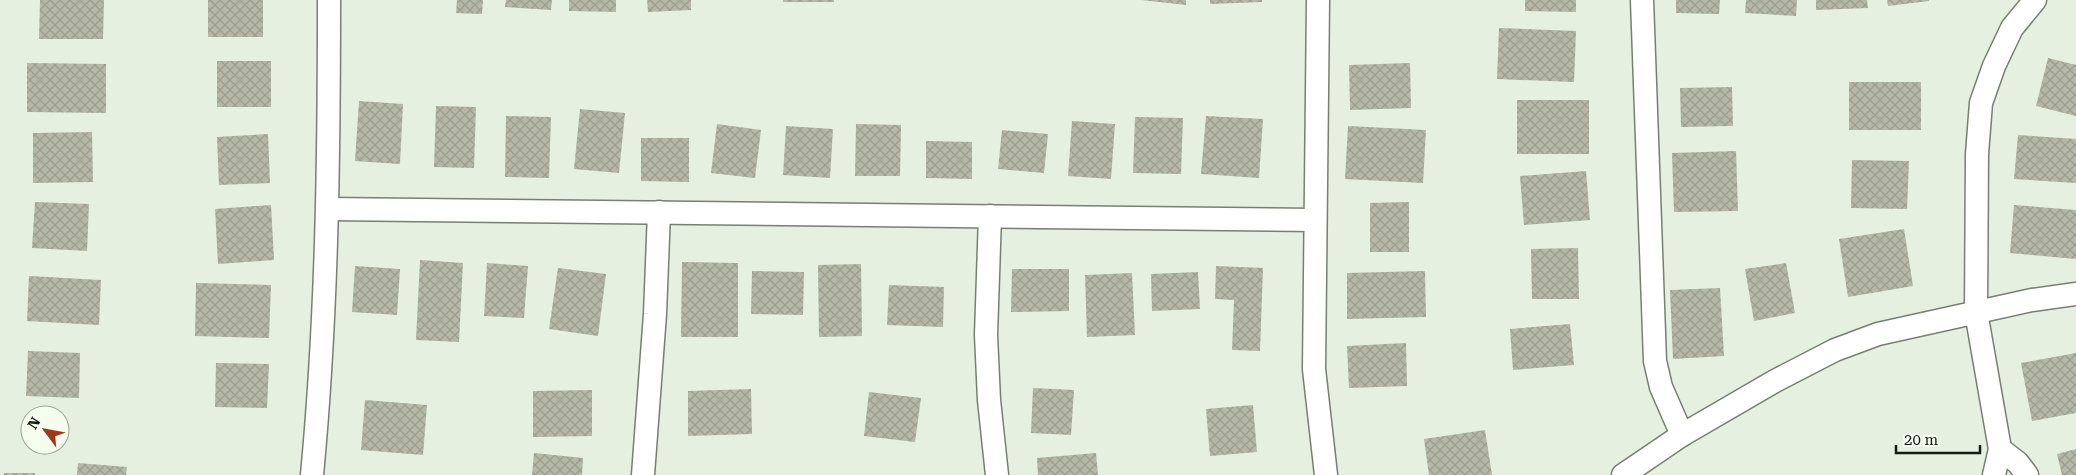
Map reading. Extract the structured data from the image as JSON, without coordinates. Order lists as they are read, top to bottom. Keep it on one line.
{"scale_bar":"20 m","north":"top left"}
